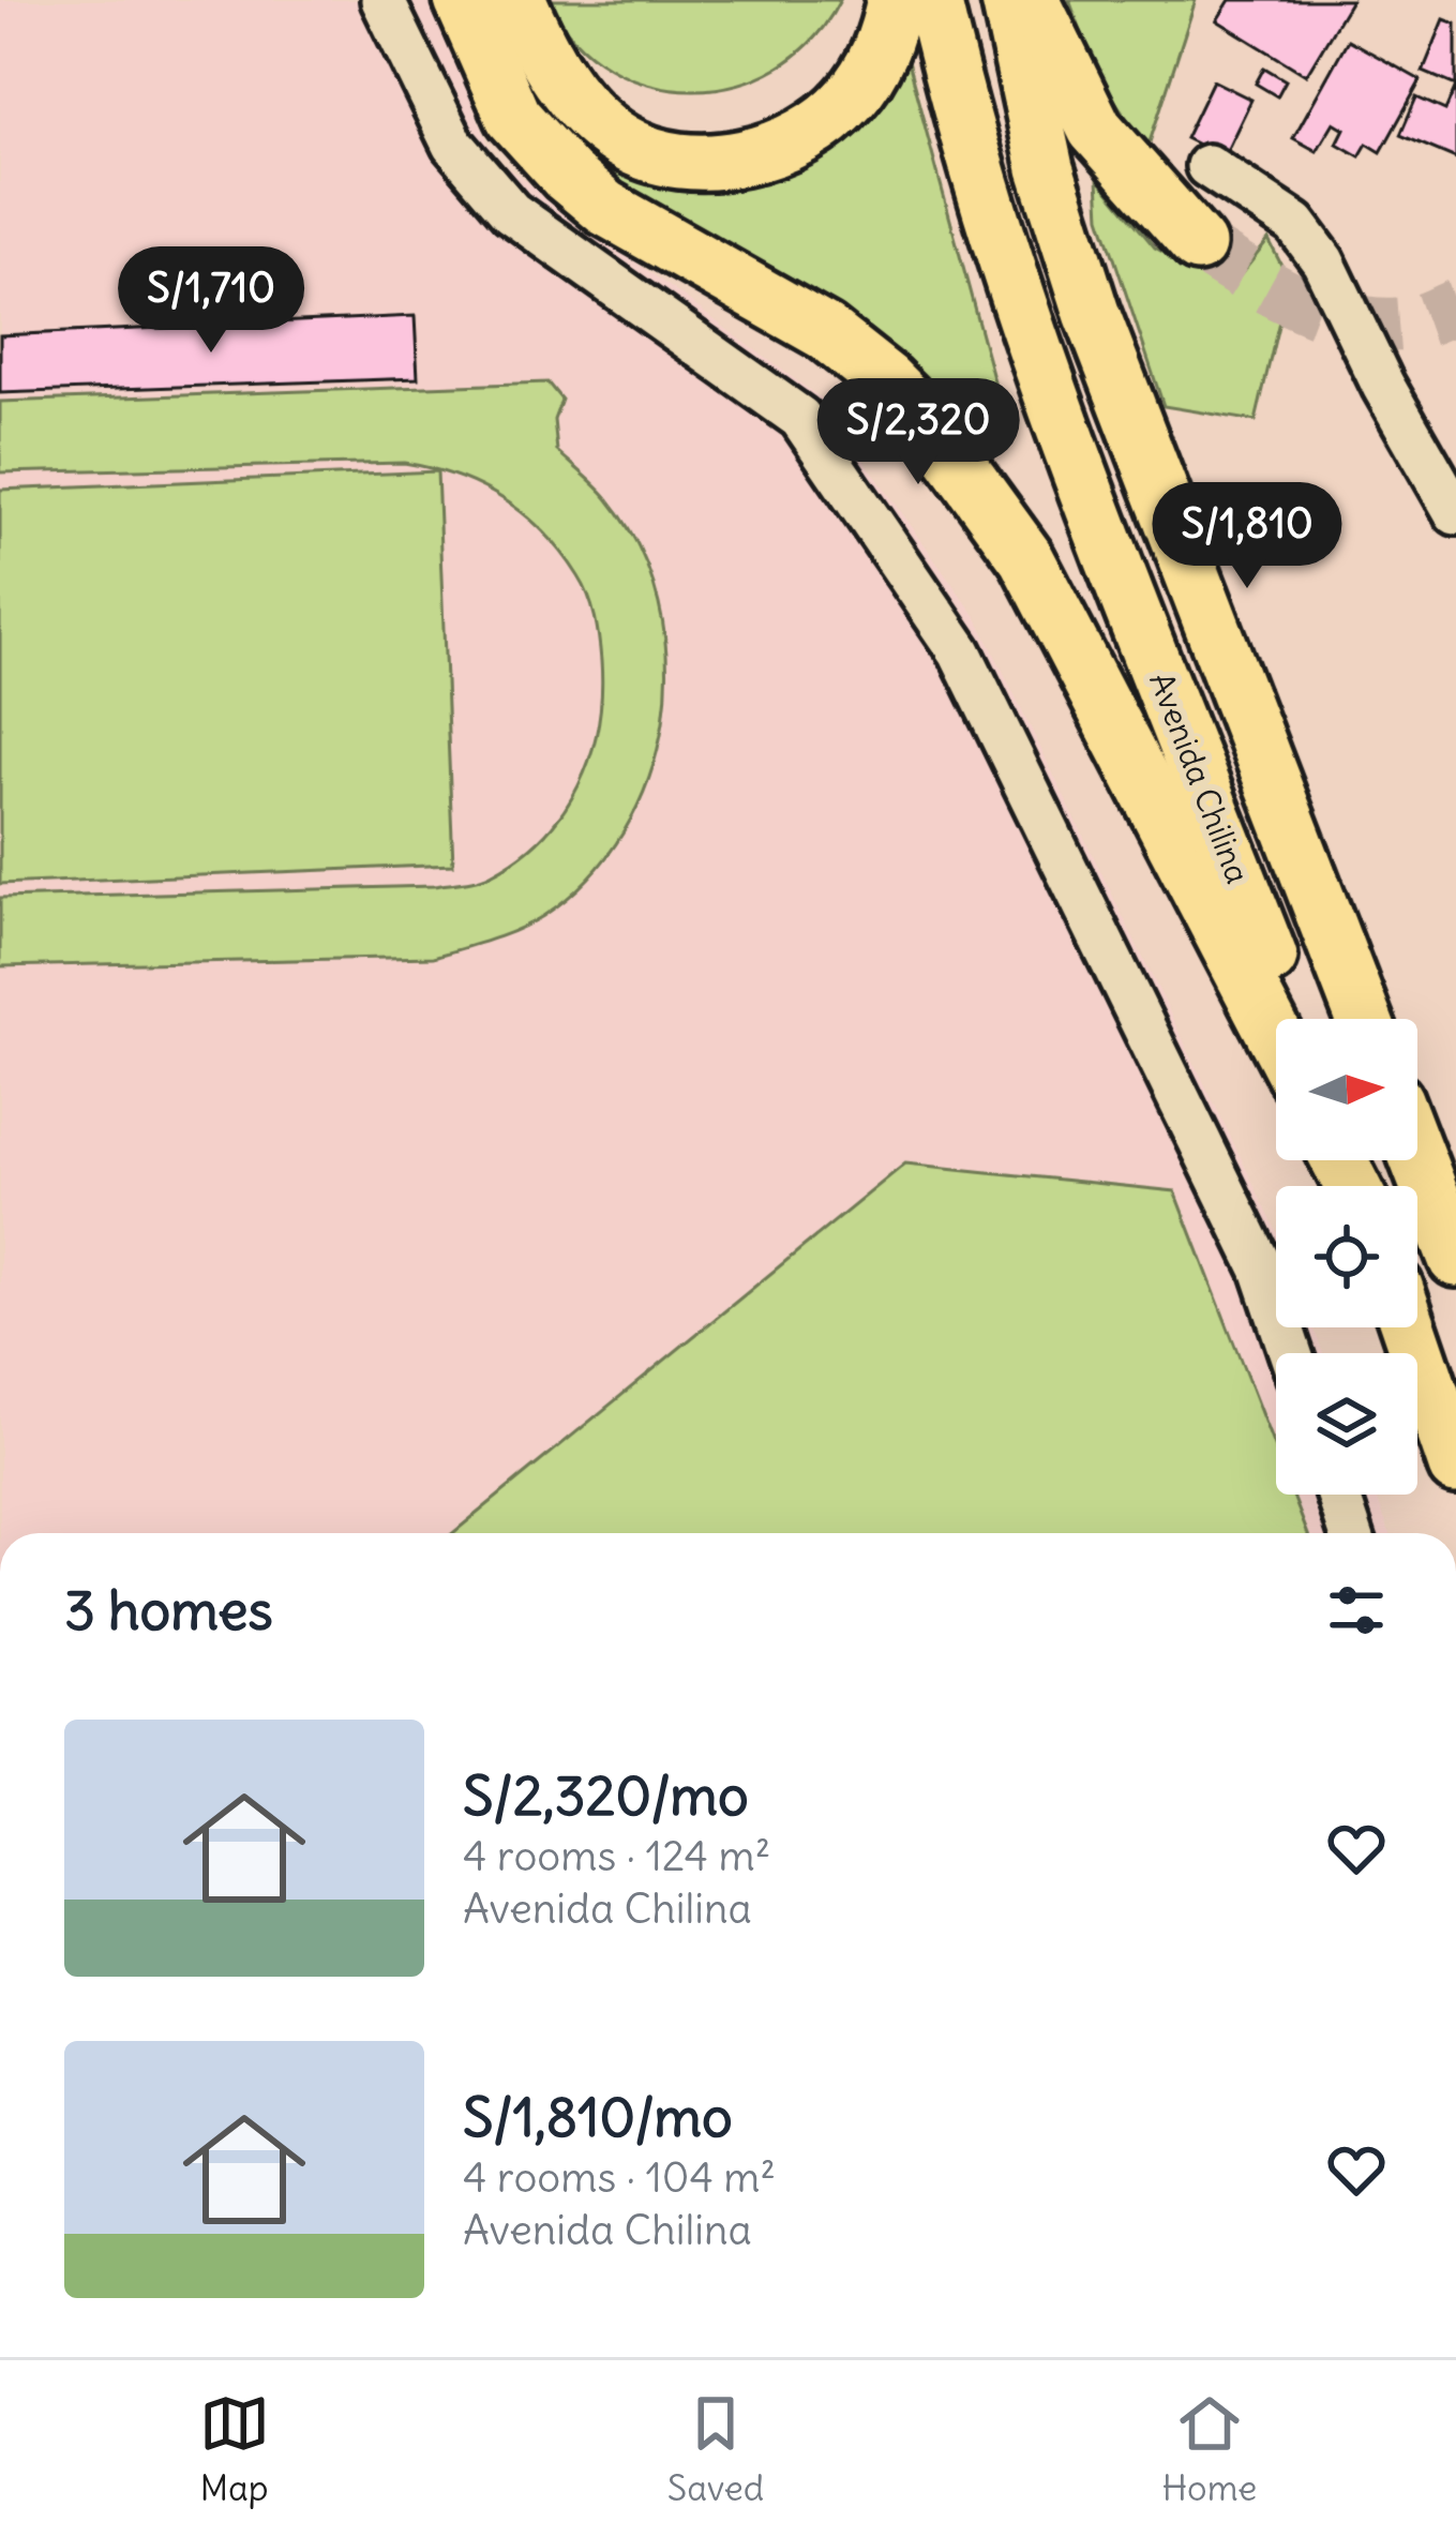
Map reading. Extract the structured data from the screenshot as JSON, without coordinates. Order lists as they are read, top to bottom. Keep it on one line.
{"streets":{"main road":["Avenida Chilina"]},"north":"right","page":{"price":["S/1,710","S/2,320","S/1,810"],"heading":"3 homes","list":[{"name":"S/2,320/mo","note":"4 rooms · 124 m² · Avenida Chilina"},{"name":"S/1,810/mo","note":"4 rooms · 104 m² · Avenida Chilina"}],"tabs":["Map","Saved","Home"]}}
